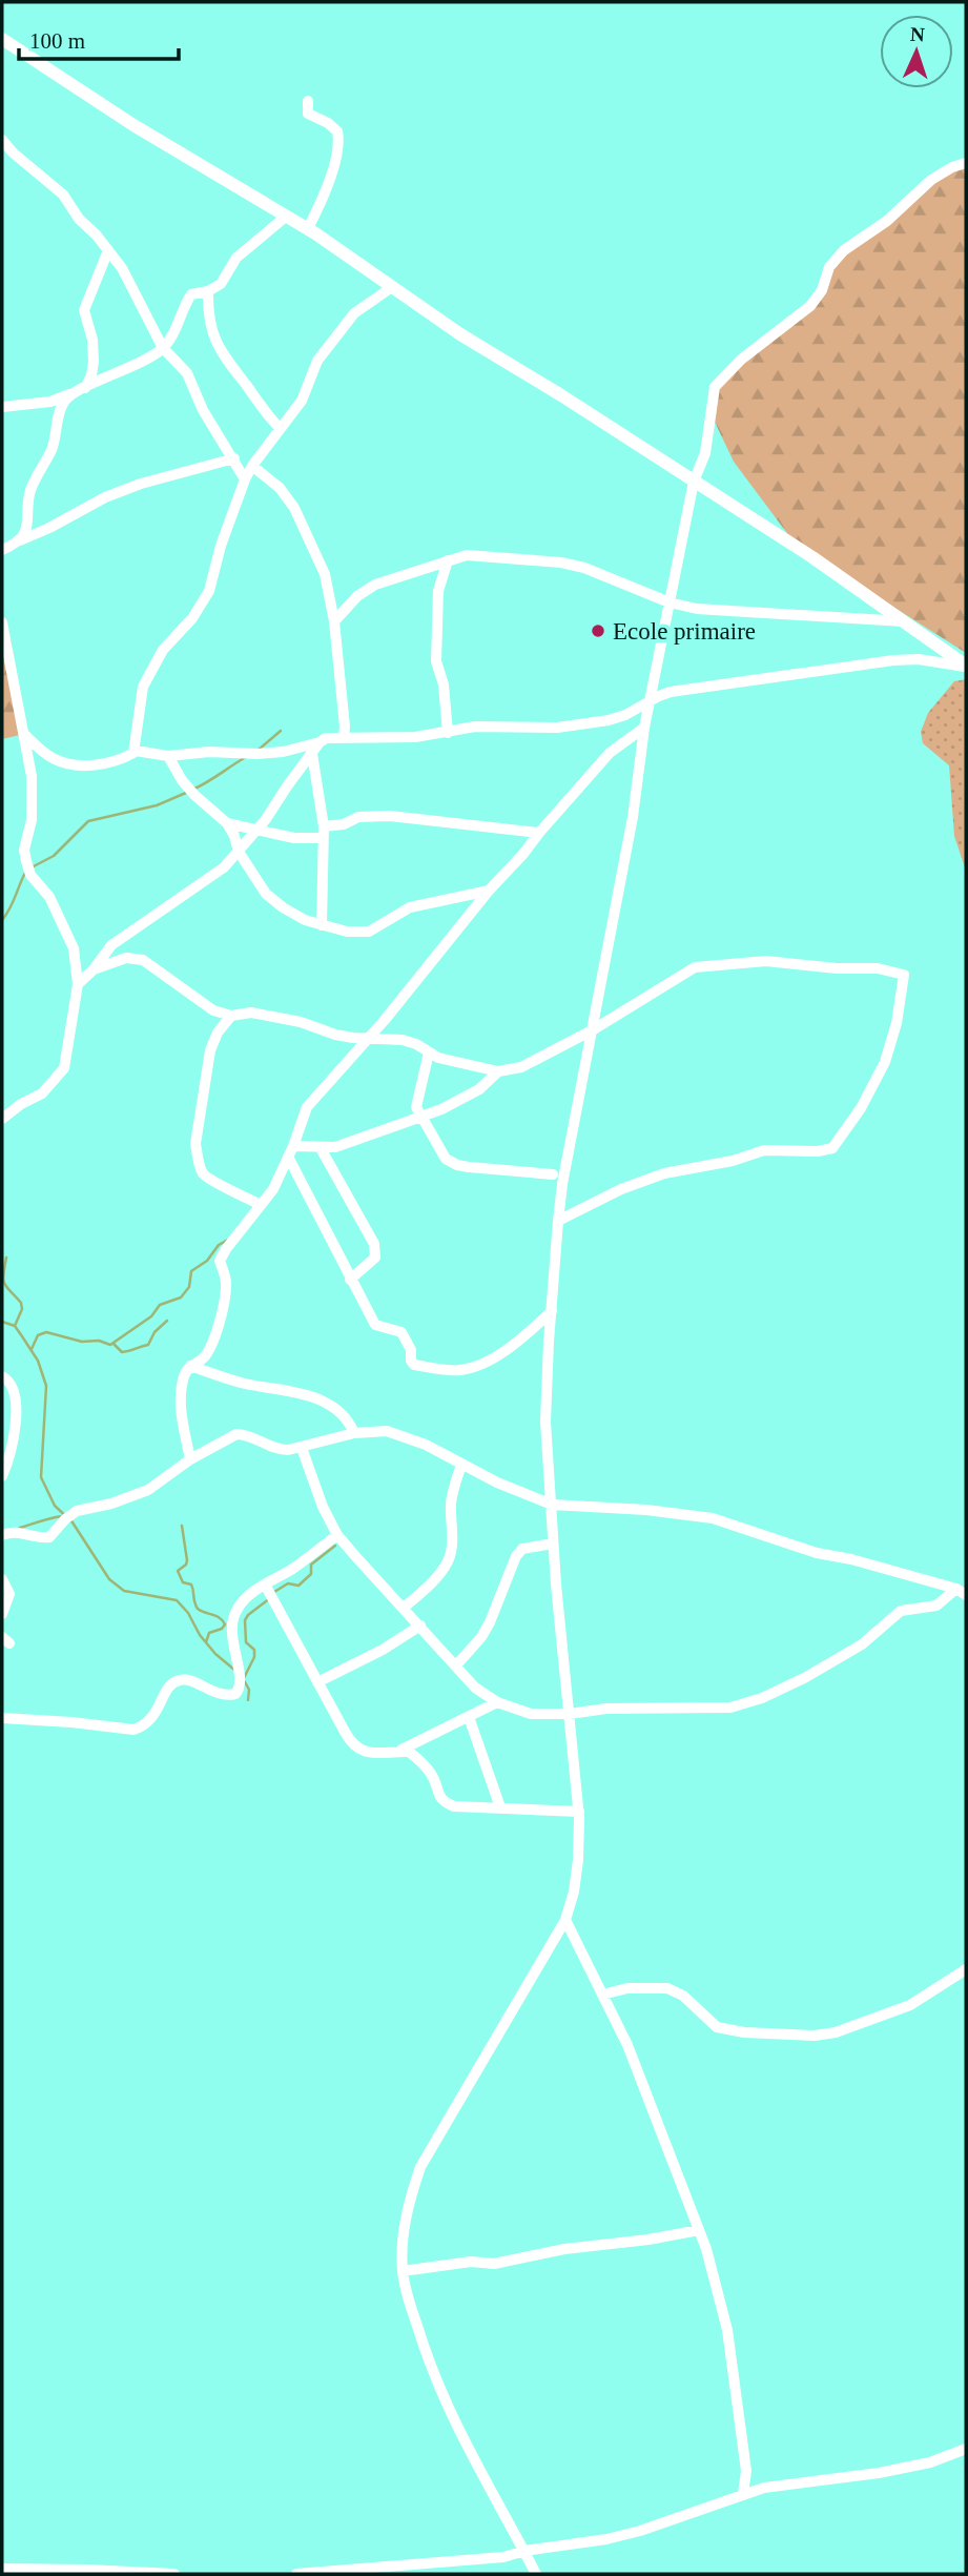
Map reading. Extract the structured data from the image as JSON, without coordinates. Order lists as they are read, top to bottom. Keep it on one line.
{"places":["Ecole primaire"],"scale_bar":"100 m","north":"top"}
